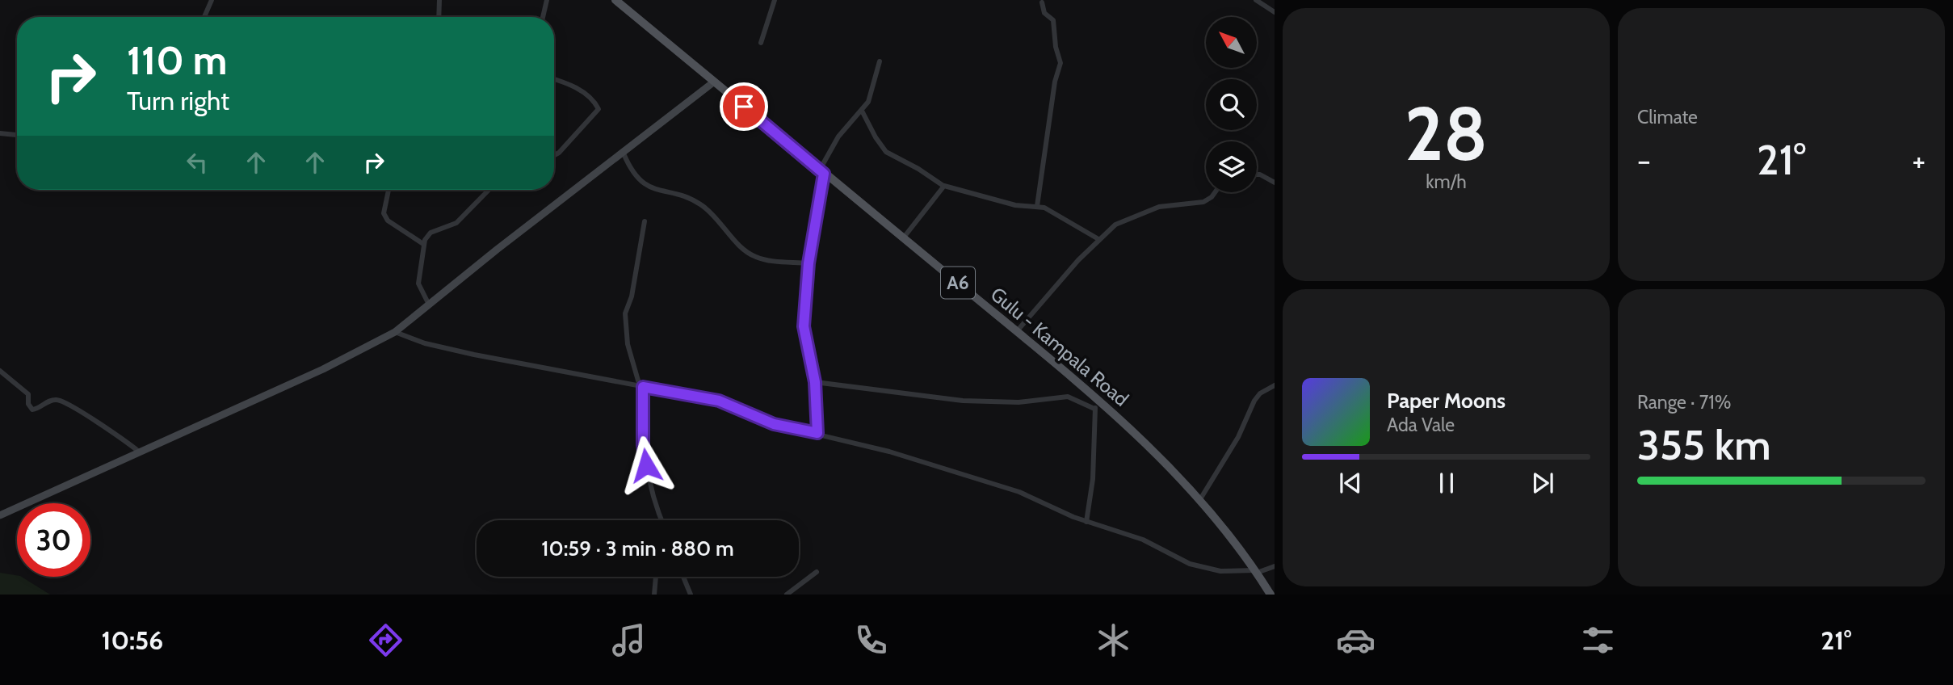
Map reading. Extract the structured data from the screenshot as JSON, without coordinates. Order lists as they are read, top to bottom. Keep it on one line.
{"streets":{"main road":["A6","Gulu - Kampala Road"]},"north":"top left","page":{"tile":[["28","km/h"],"Climate",["Range · 71%","355 km"]],"turn":["110 m","Turn right"],"heat":["−","21°","+"],"song":["Paper Moons","Ada Vale"],"limit":"30","trip":"10:59 · 3 min · 880 m","tabs":["10:56","21°"]}}
